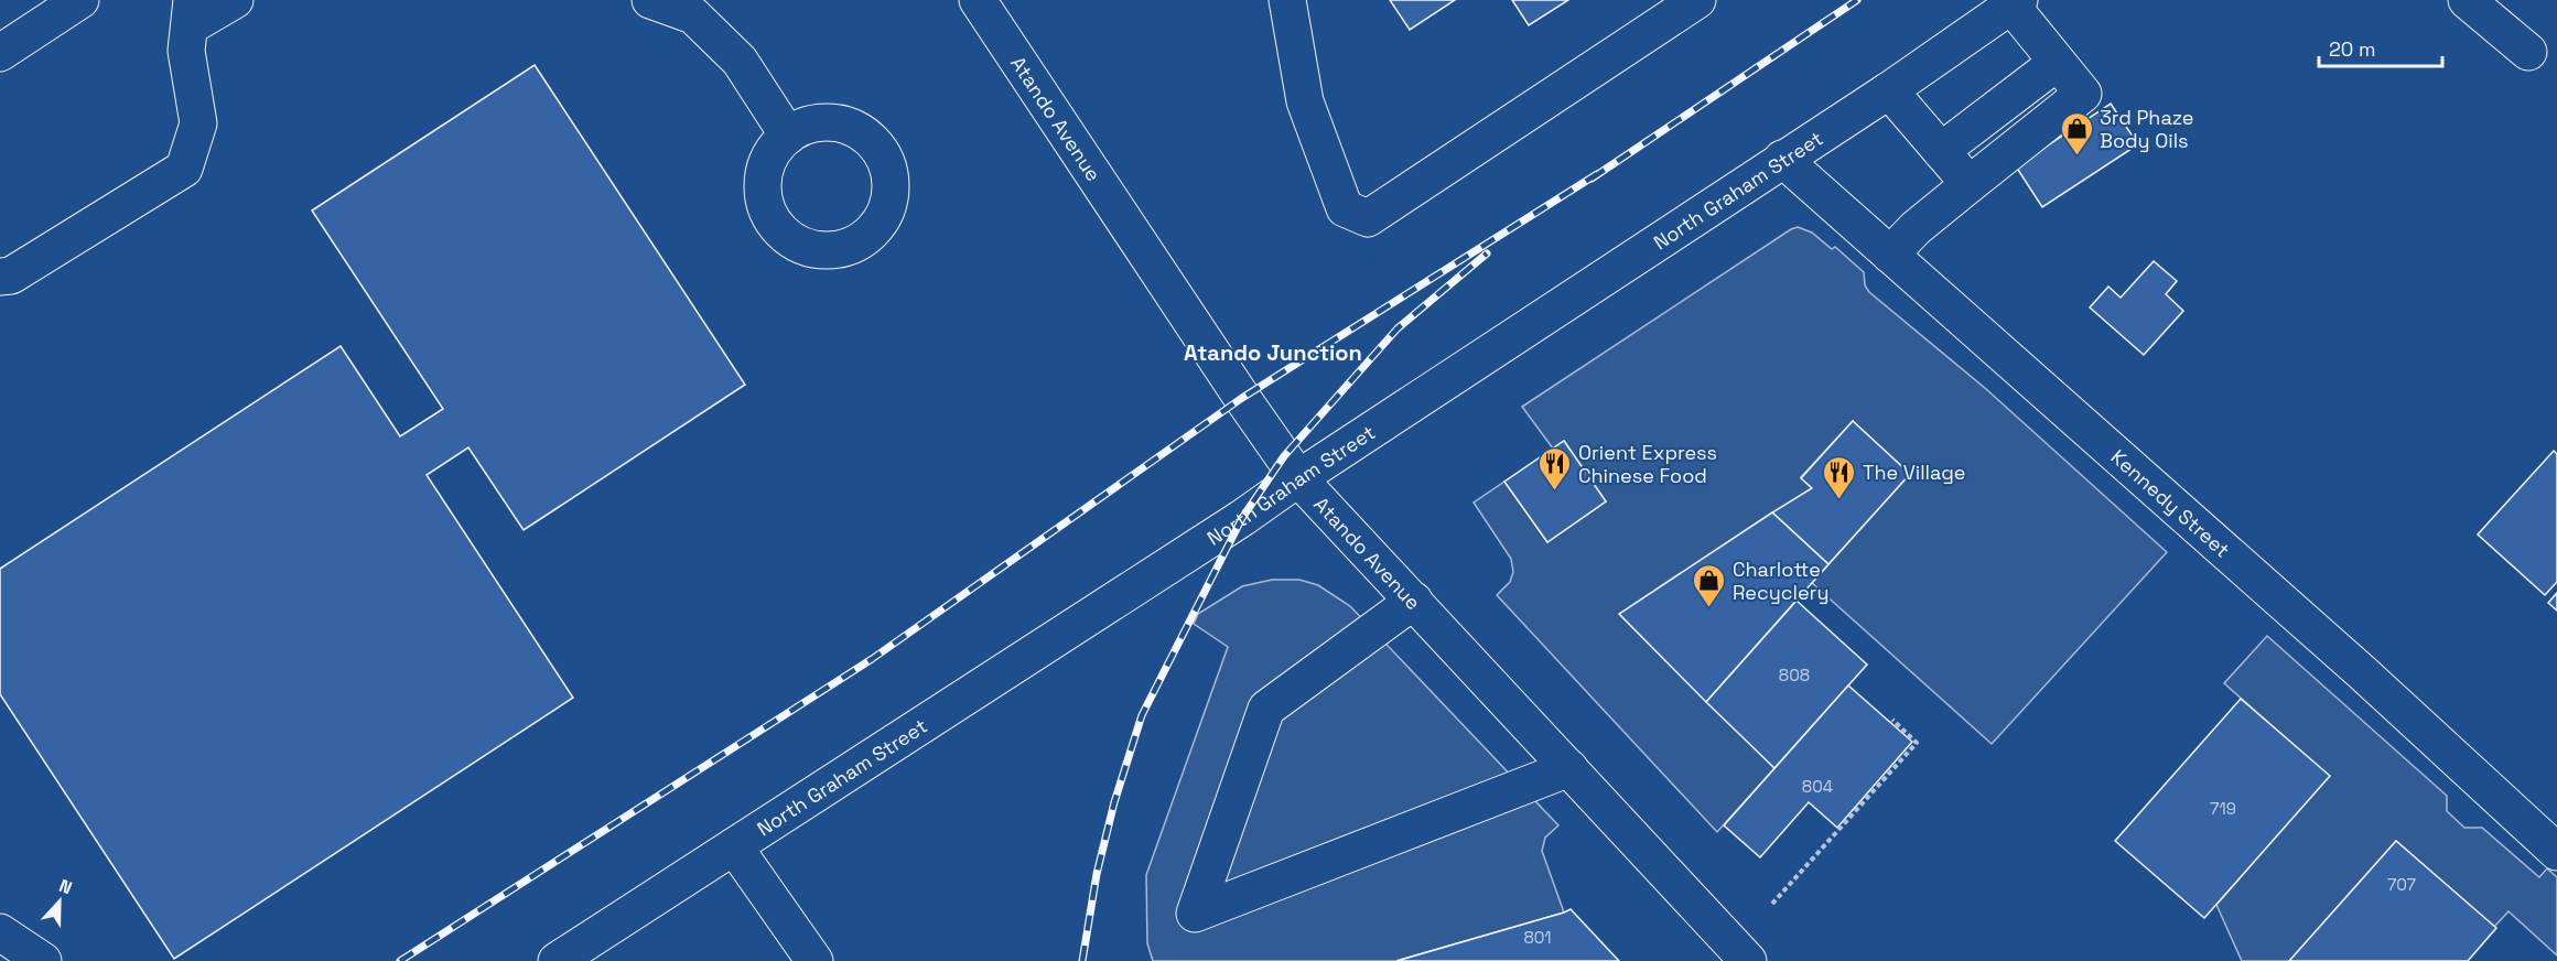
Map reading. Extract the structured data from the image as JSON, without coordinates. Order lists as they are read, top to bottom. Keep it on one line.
{"streets":{"main road":["Atando Avenue","North Graham Street","Kennedy Street"]},"crossings":[["Atando Avenue","North Graham Street"],["North Graham Street","Kennedy Street"]],"districts":["Atando Junction"],"places":{"shop":["3rd Phaze Body Oils","Charlotte Recyclery"],"restaurant":["Orient Express Chinese Food","The Village"]},"house_numbers":["808","804","719","707","801"],"scale_bar":"20 m","north":"top"}
